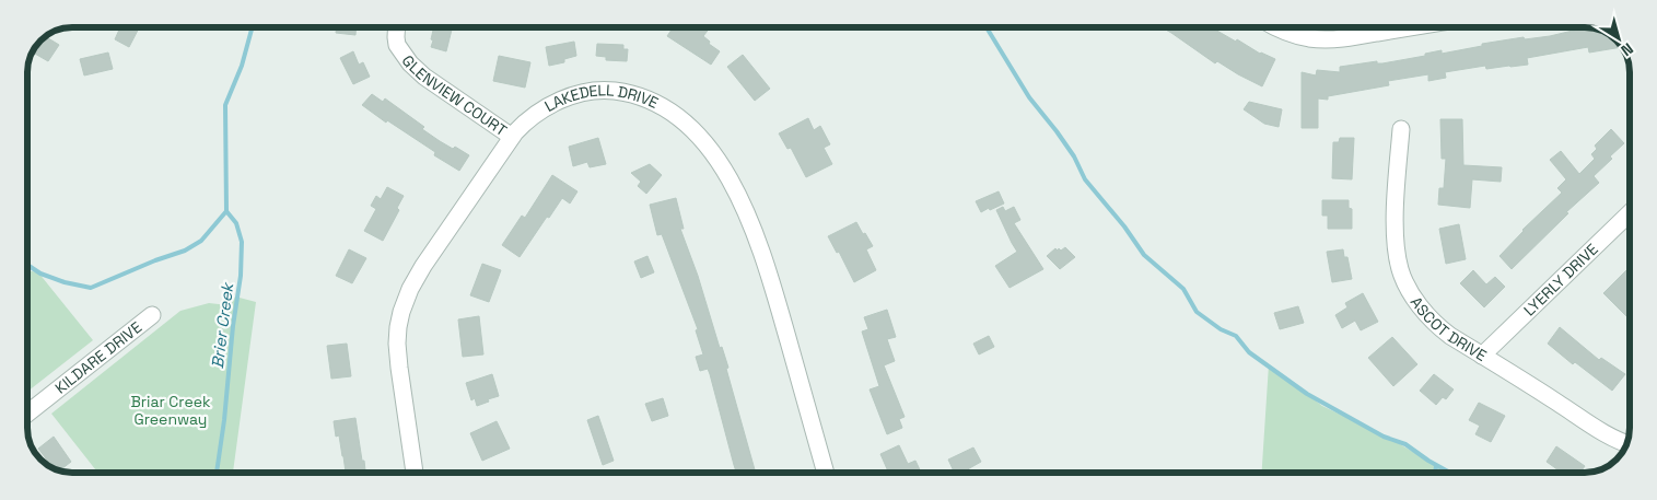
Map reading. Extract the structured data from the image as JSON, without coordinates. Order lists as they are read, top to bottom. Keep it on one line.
{"streets":{"street":["GLENVIEW COURT","LAKEDELL DRIVE","LYERLY DRIVE","ASCOT DRIVE","KILDARE DRIVE"]},"crossings":[["GLENVIEW COURT","LAKEDELL DRIVE"],["LYERLY DRIVE","ASCOT DRIVE"]],"water":["Brier Creek"],"parks":["Briar Creek Greenway"],"north":"bottom right"}
